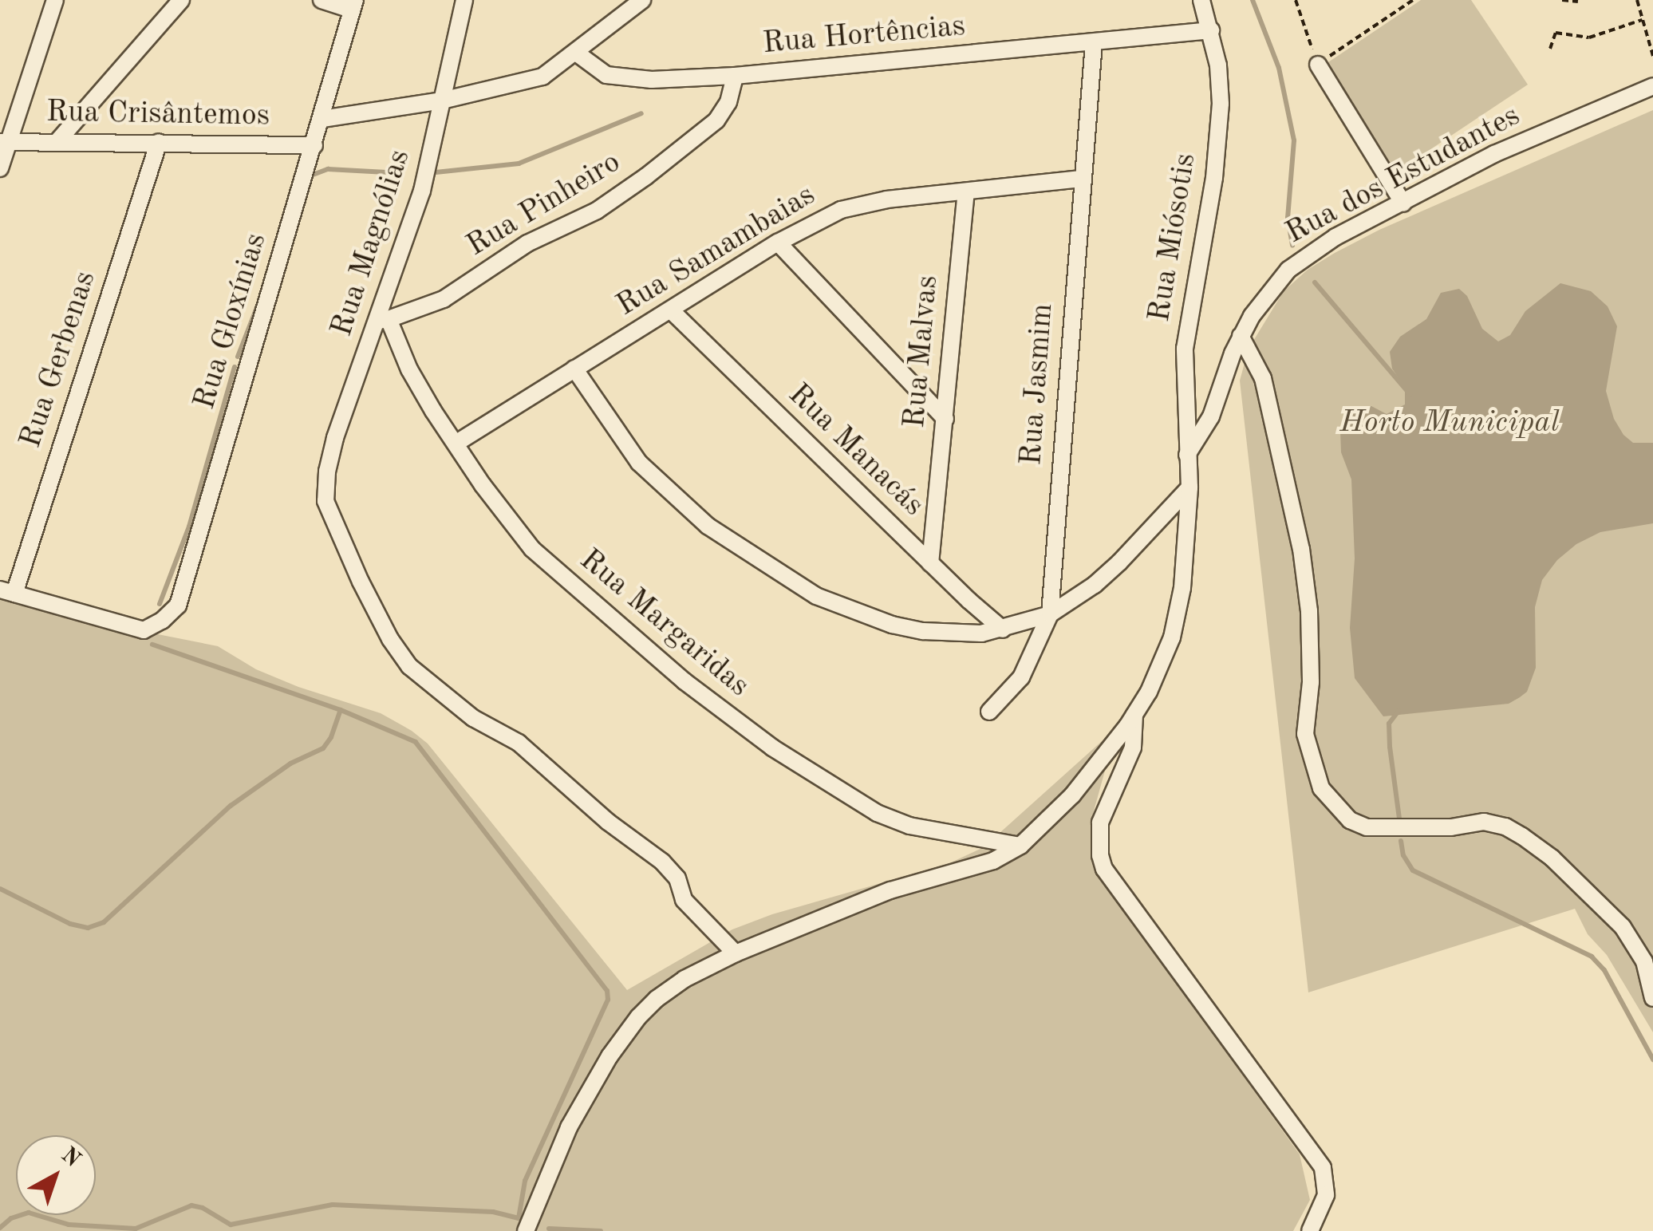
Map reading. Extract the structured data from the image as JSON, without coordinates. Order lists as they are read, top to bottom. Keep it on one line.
{"streets":{"street":["Rua Hortências","Rua Crisântemos","Rua dos Estudantes","Rua Pinheiro","Rua Miósotis","Rua Magnólias","Rua Samambaias","Rua Gloxínias","Rua Malvas","Rua Gerbenas","Rua Jasmim","Rua Manacás","Rua Margaridas"]},"crossings":[["Rua Hortências","Rua Pinheiro"],["Rua Hortências","Rua Miósotis"],["Rua Hortências","Rua Jasmim"],["Rua Crisântemos","Rua Gloxínias"],["Rua Crisântemos","Rua Gerbenas"],["Rua dos Estudantes","Rua Miósotis"],["Rua Pinheiro","Rua Magnólias"],["Rua Pinheiro","Rua Margaridas"],["Rua Miósotis","Rua Magnólias"],["Rua Miósotis","Rua Margaridas"],["Rua Magnólias","Rua Margaridas"],["Rua Samambaias","Rua Malvas"],["Rua Samambaias","Rua Jasmim"],["Rua Samambaias","Rua Manacás"],["Rua Samambaias","Rua Margaridas"],["Rua Gloxínias","Rua Gerbenas"],["Rua Malvas","Rua Manacás"]],"parks":["Horto Municipal"],"north":"top right"}
